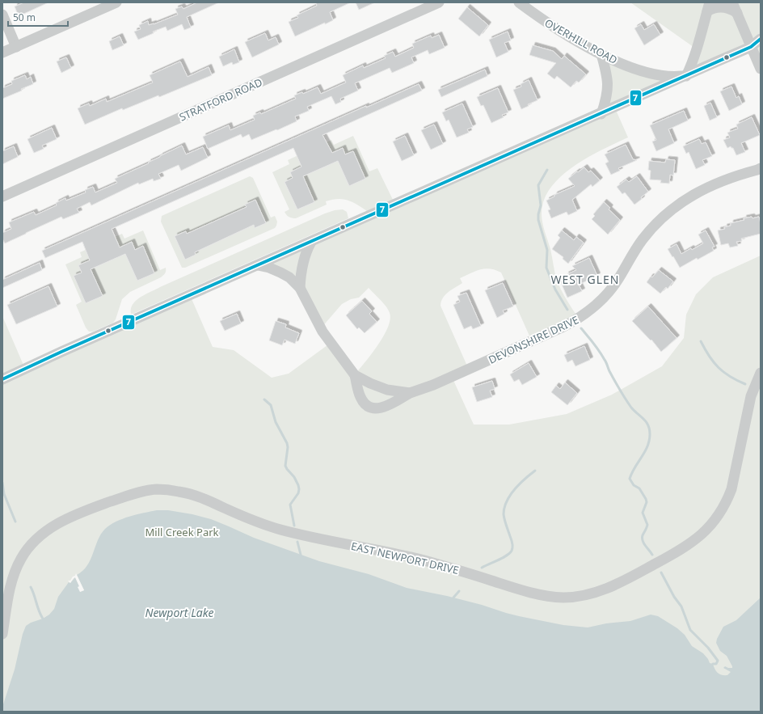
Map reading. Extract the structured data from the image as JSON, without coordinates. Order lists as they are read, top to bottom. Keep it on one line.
{"streets":{"street":["OVERHILL ROAD","STRATFORD ROAD","DEVONSHIRE DRIVE","EAST NEWPORT DRIVE"]},"districts":["WEST GLEN"],"water":["Newport Lake"],"parks":["Mill Creek Park"],"lines":["transit line 7"],"scale_bar":"50 m"}
